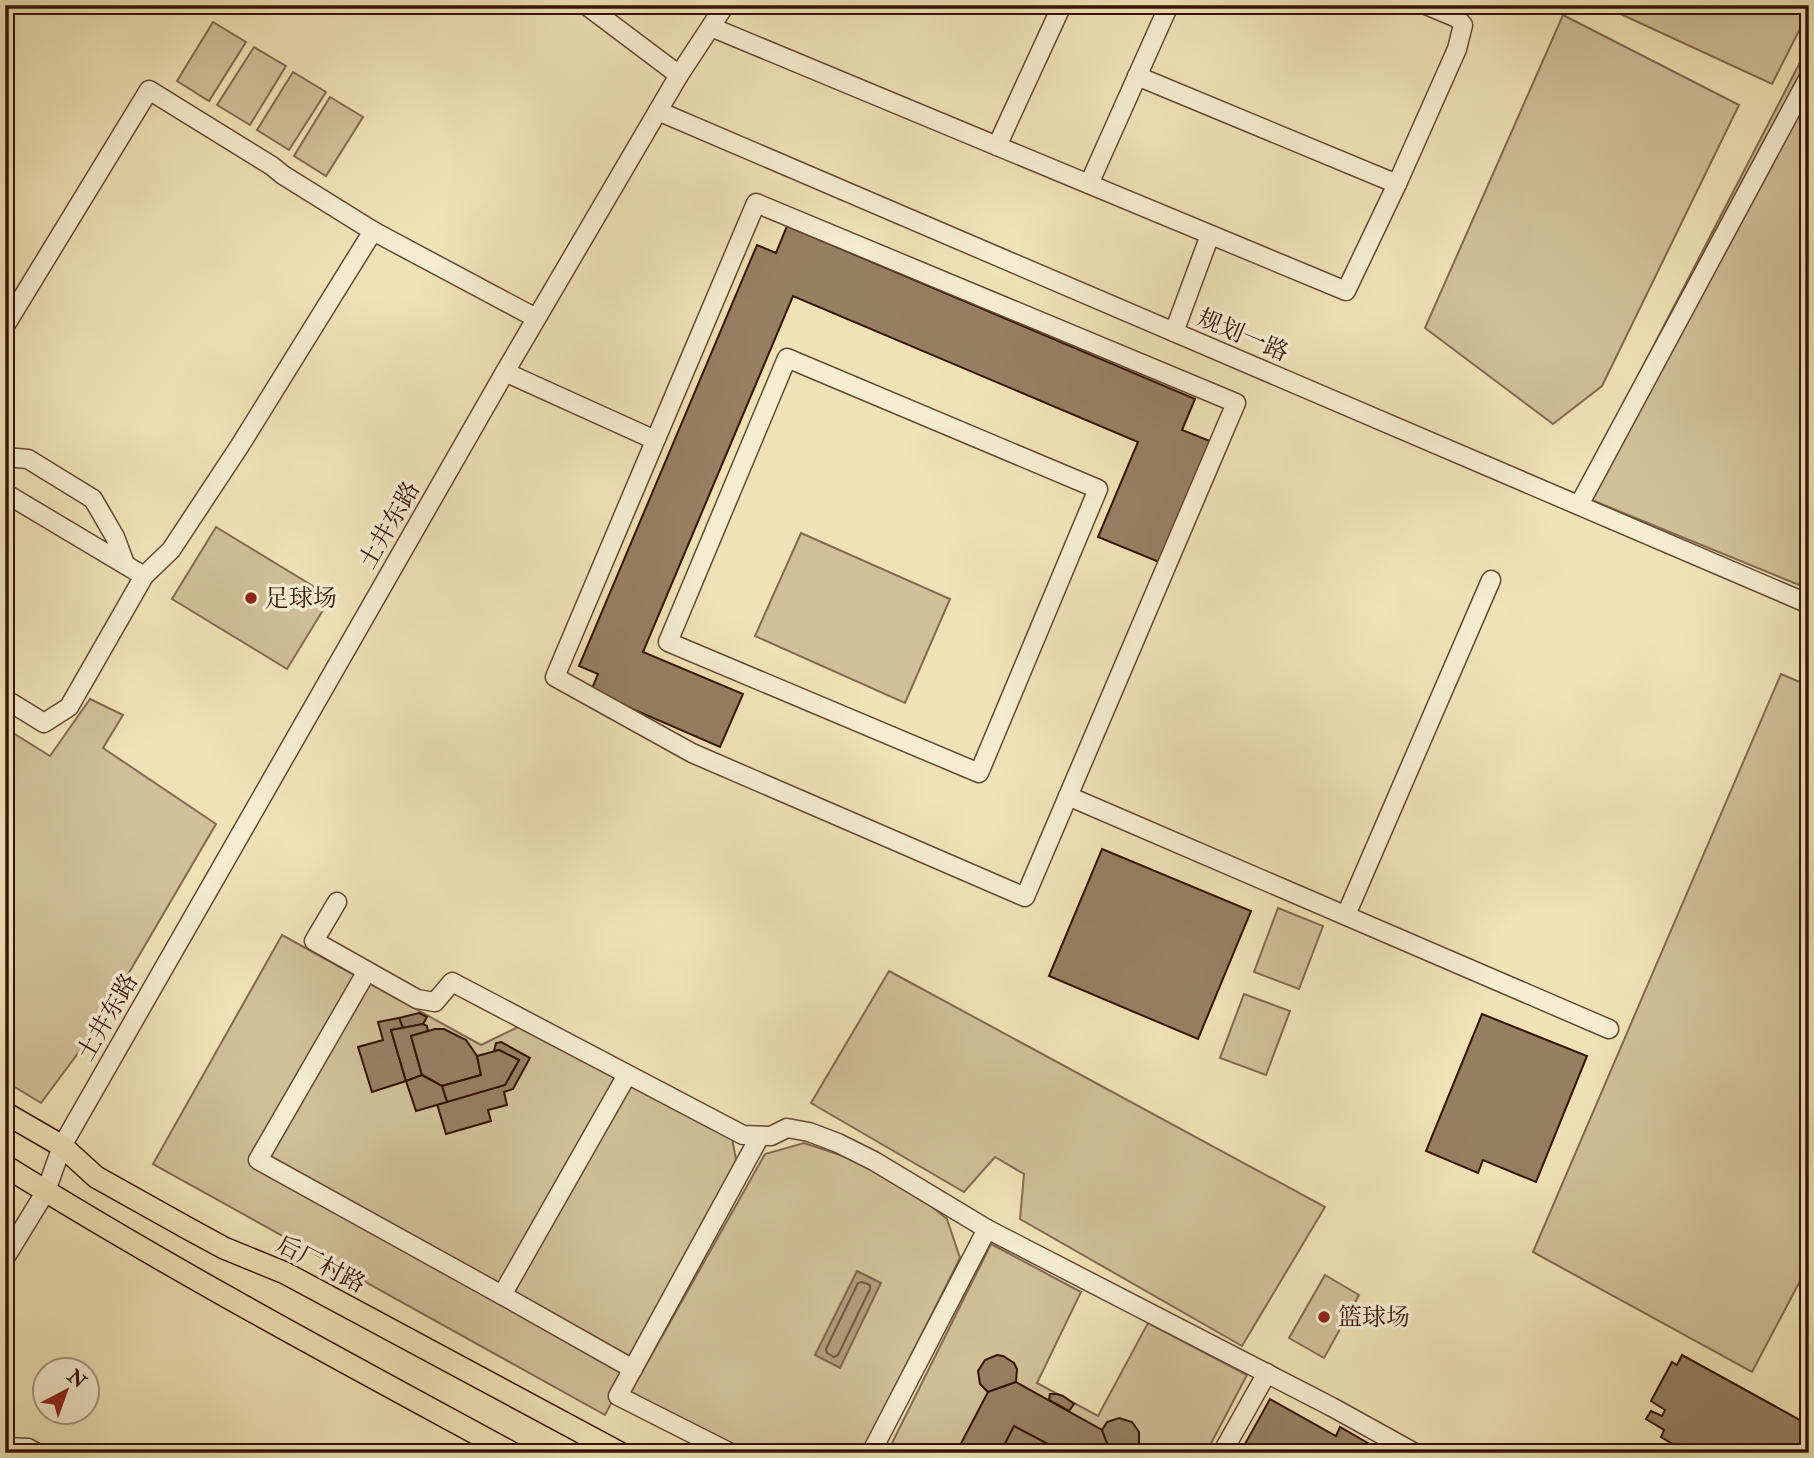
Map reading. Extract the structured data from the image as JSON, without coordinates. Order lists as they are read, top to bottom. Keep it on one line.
{"streets":{"main road":["后厂村路"],"street":["规划一路","土井东路"]},"crossings":[["规划一路","土井东路"],["土井东路","后厂村路"]],"places":["足球场","篮球场"],"north":"top right"}
